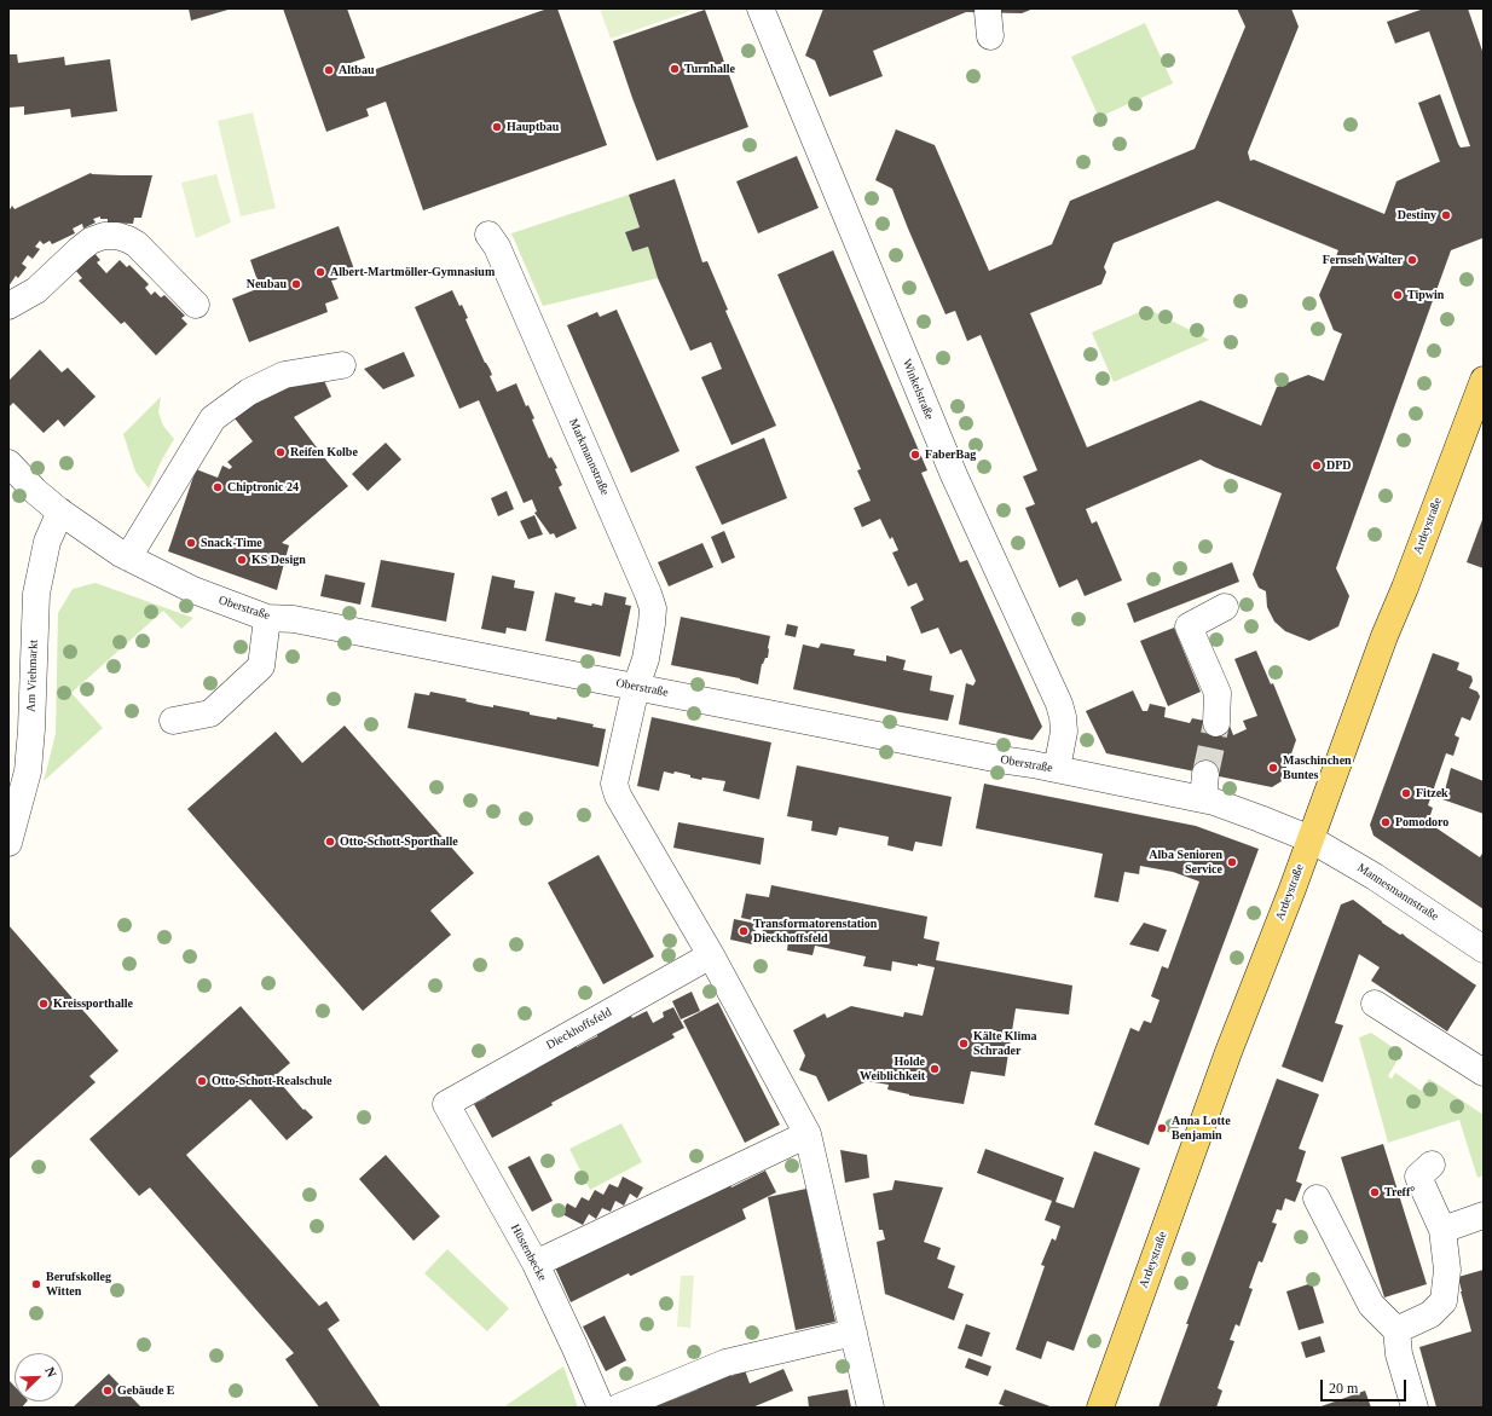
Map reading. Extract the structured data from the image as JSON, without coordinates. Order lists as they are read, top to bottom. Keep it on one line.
{"streets":{"main road":["Ardeystraße"],"street":["Winkelstraße","Markmannstraße","Oberstraße","Am Viehmarkt","Mannesmannstraße","Dieckhoffsfeld","Hüstenbecke"]},"crossings":[["Winkelstraße","Oberstraße"],["Markmannstraße","Oberstraße"],["Ardeystraße","Oberstraße"],["Ardeystraße","Mannesmannstraße"],["Oberstraße","Am Viehmarkt"],["Oberstraße","Mannesmannstraße"],["Dieckhoffsfeld","Hüstenbecke"]],"places":["Turnhalle","Altbau","Hauptbau","Destiny","Fernseh Walter","Albert-Martmöller-Gymnasium","Neubau","Tipwin","Reifen Kolbe","FaberBag","DPD","Chiptronic 24","Snack Time","KS Design","Maschinchen Buntes","Fitzek","Pomodoro","Otto-Schott-Sporthalle","Alba Senioren Service","Transformatorenstation Dieckhoffsfeld","Kreissporthalle","Kälte Klima Schrader","Holde Weiblichkeit","Otto-Schott-Realschule","Anna Lotte Benjamin","Treff°","Berufskolleg Witten","Gebäude E"],"scale_bar":"20 m","north":"top right"}
